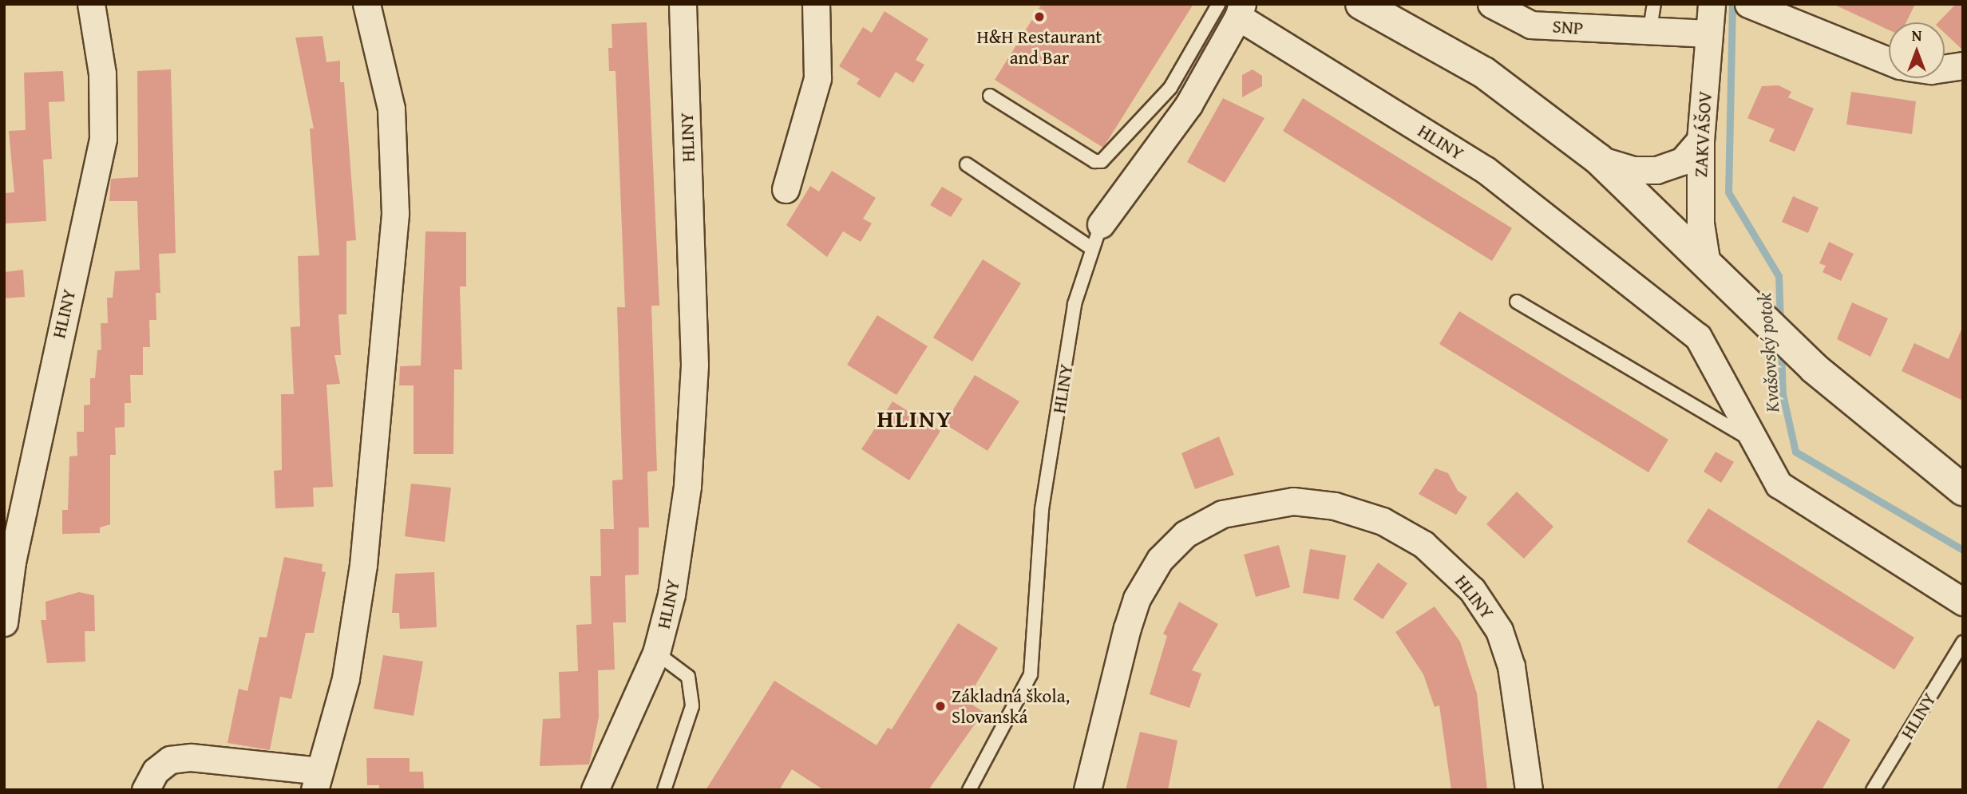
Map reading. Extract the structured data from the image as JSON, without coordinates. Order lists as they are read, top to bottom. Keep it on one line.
{"streets":{"street":["SNP","ZAKVÁŠOV","HLINY"]},"crossings":[["SNP","ZAKVÁŠOV"]],"districts":["HLINY"],"water":["Kvašovský potok"],"places":["H&H Restaurant and Bar","Základná škola, Slovanská"],"north":"top"}
